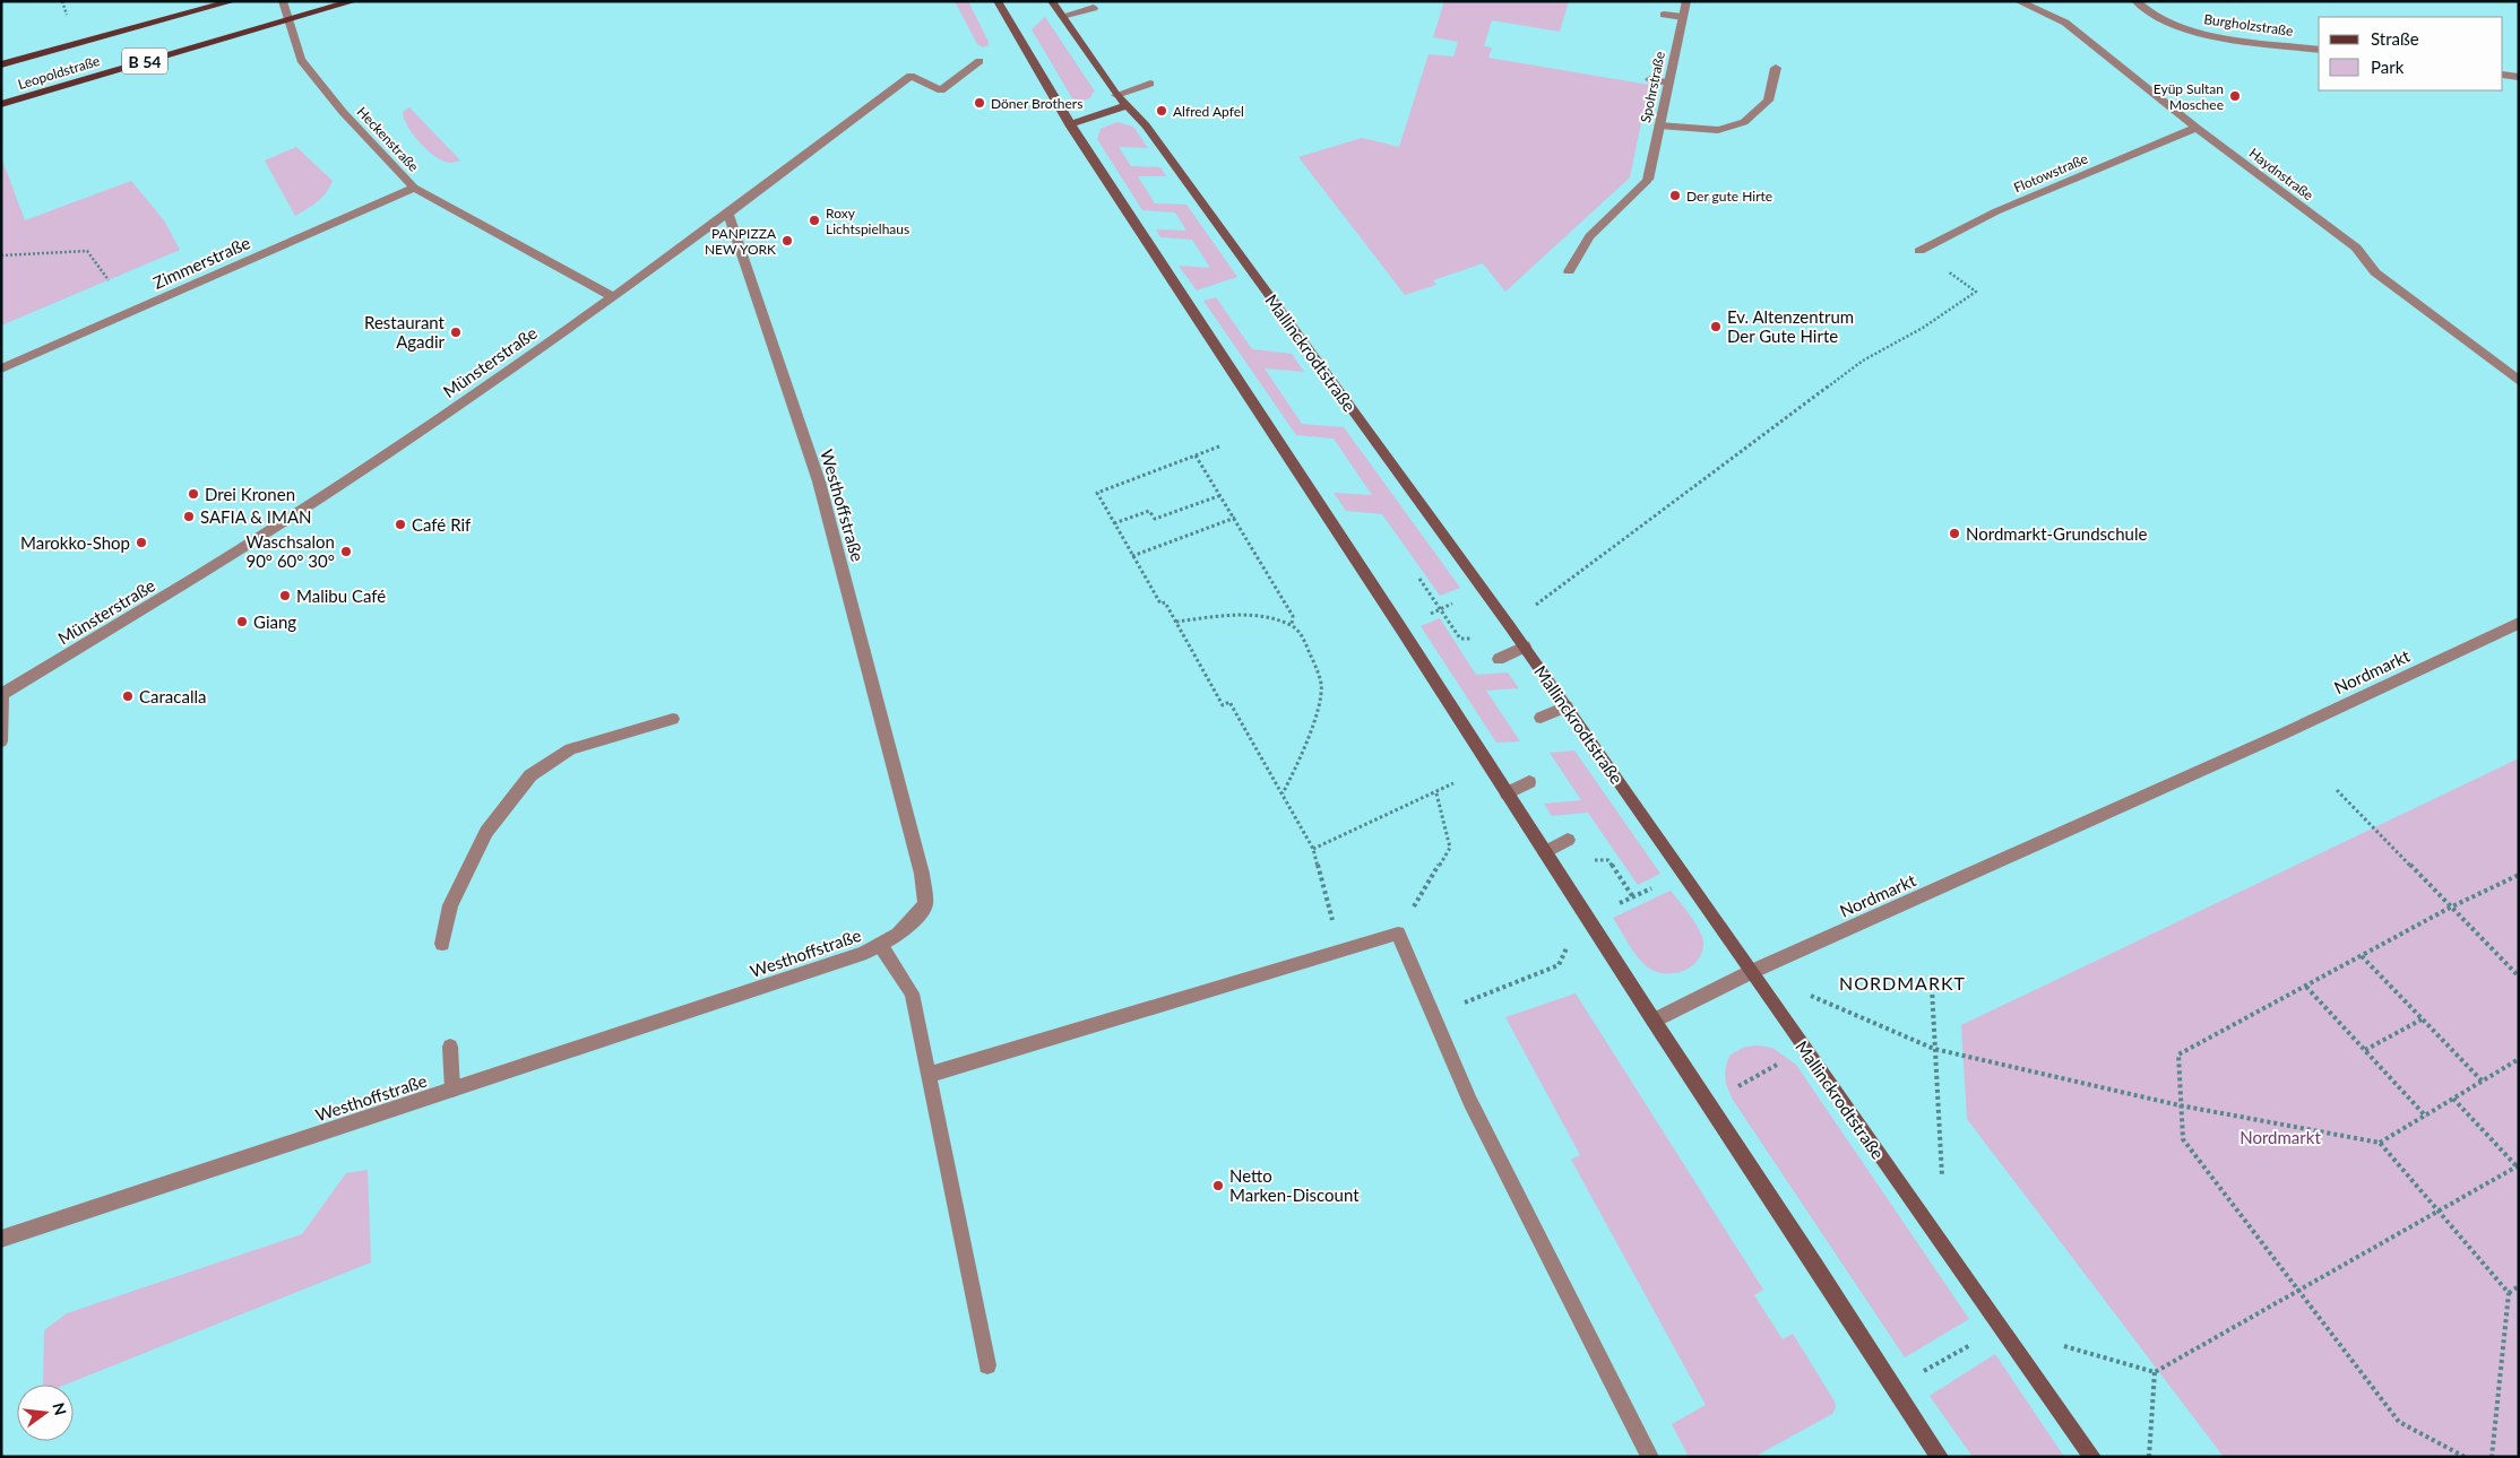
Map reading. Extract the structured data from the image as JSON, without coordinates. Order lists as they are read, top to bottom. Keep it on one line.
{"streets":{"main road":["B 54","Leopoldstraße","Mallinckrodtstraße"],"street":["Burgholzstraße","Spohrstraße","Heckenstraße","Flotowstraße","Haydnstraße","Zimmerstraße","Münsterstraße","Westhoffstraße","Nordmarkt"]},"crossings":[["Leopoldstraße","Heckenstraße"],["Heckenstraße","Zimmerstraße"],["Heckenstraße","Münsterstraße"],["Flotowstraße","Haydnstraße"],["Mallinckrodtstraße","Nordmarkt"],["Münsterstraße","Westhoffstraße"]],"districts":["NORDMARKT"],"parks":["Nordmarkt"],"places":["Eyüp Sultan Moschee","Döner Brothers","Alfred Apfel","Der gute Hirte","Roxy Lichtspielhaus","PANPIZZA NEW YORK","Ev. Altenzentrum Der Gute Hirte","Restaurant Agadir","Drei Kronen","SAFIA & IMAN","Café Rif","Nordmarkt-Grundschule","Marokko-Shop","Waschsalon 90° 60° 30°","Malibu Café","Giang","Caracalla","Netto Marken-Discount"],"legend":["Straße","Park"],"north":"right"}
